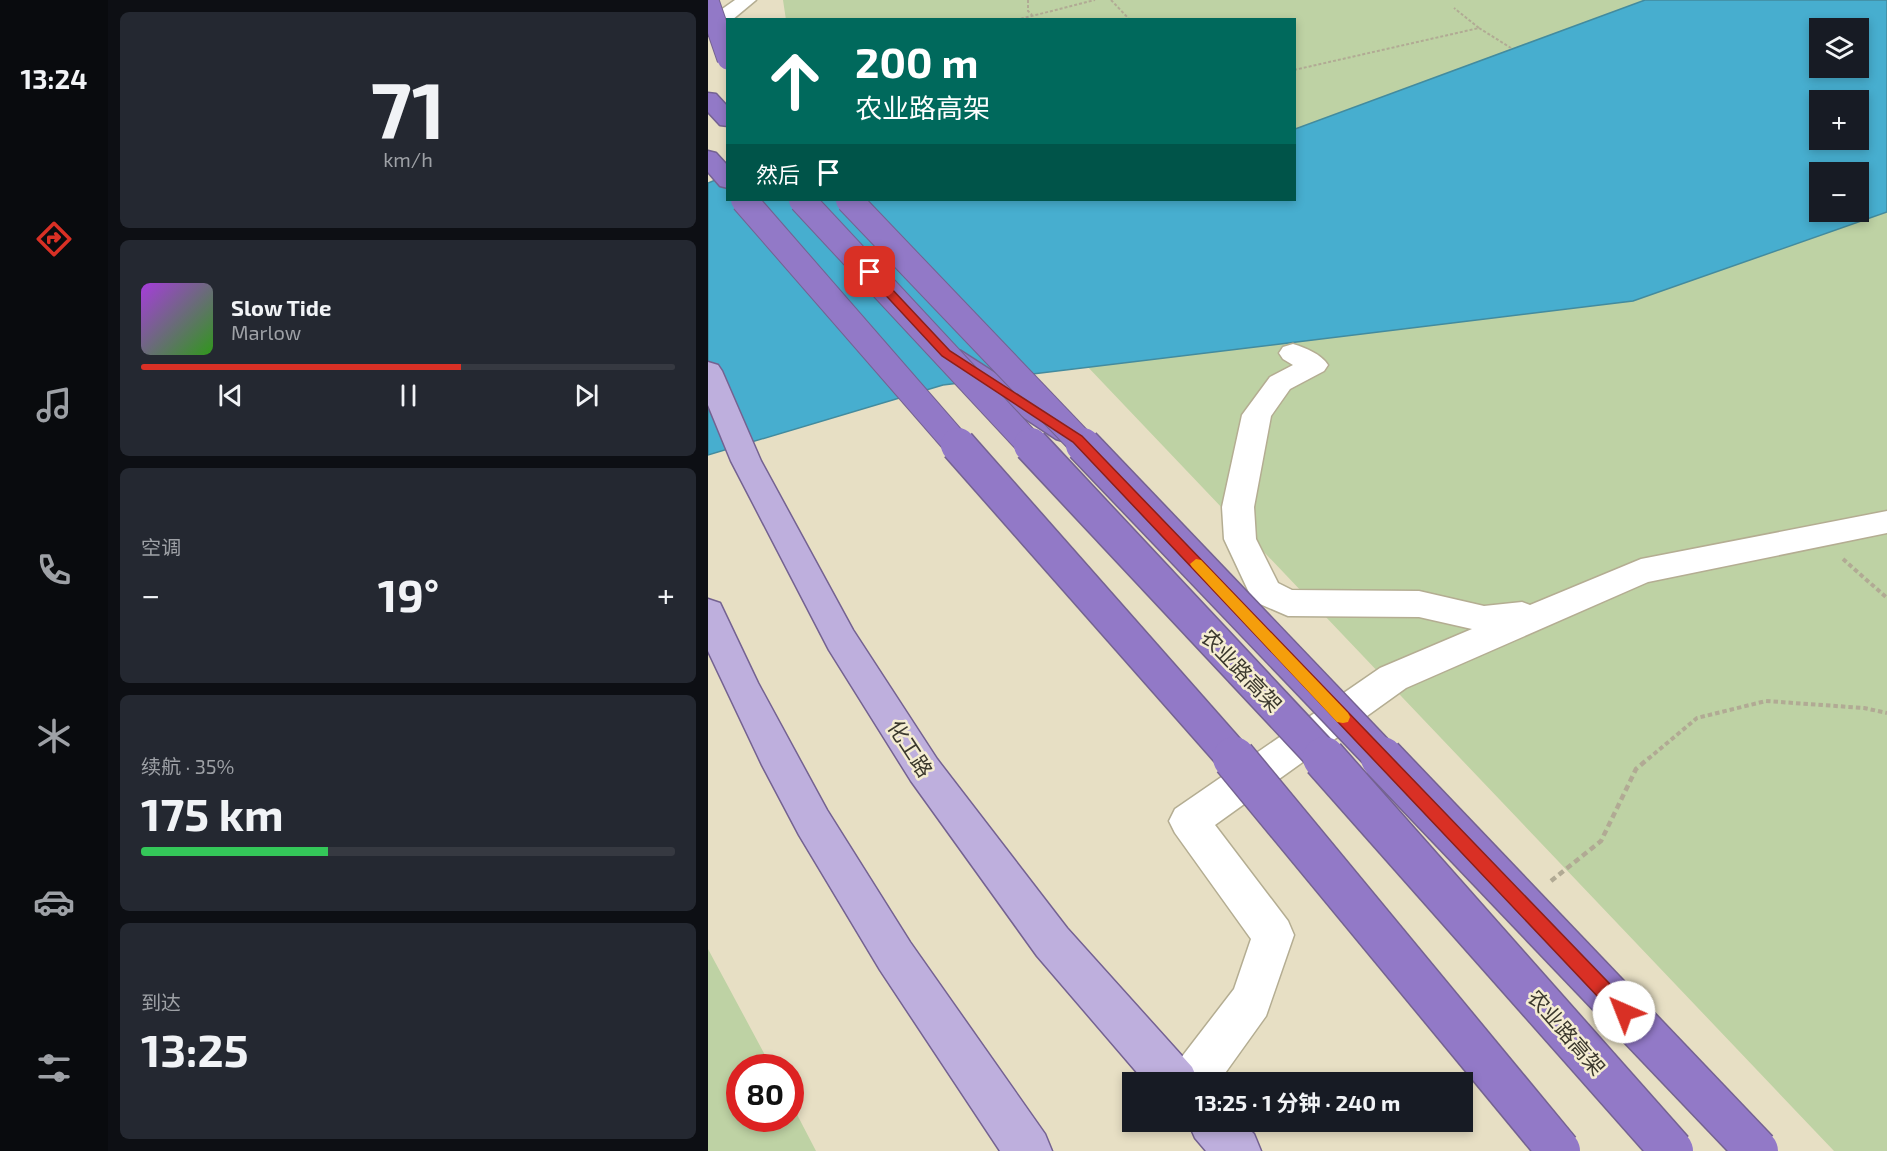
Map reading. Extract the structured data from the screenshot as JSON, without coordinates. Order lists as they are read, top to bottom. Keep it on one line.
{"streets":{"highway":["农业路高架"],"main road":["化工路"]},"page":{"tabs":"13:24","tile":[["71","km/h"],"空调",["续航 · 35%","175 km"],["到达","13:25"]],"map_buttons":["+","−"],"turn":["200 m","农业路高架"],"then":"然后","song":["Slow Tide","Marlow"],"heat":["−","19°","+"],"limit":"80","trip":"13:25 · 1 分钟 · 240 m"}}
